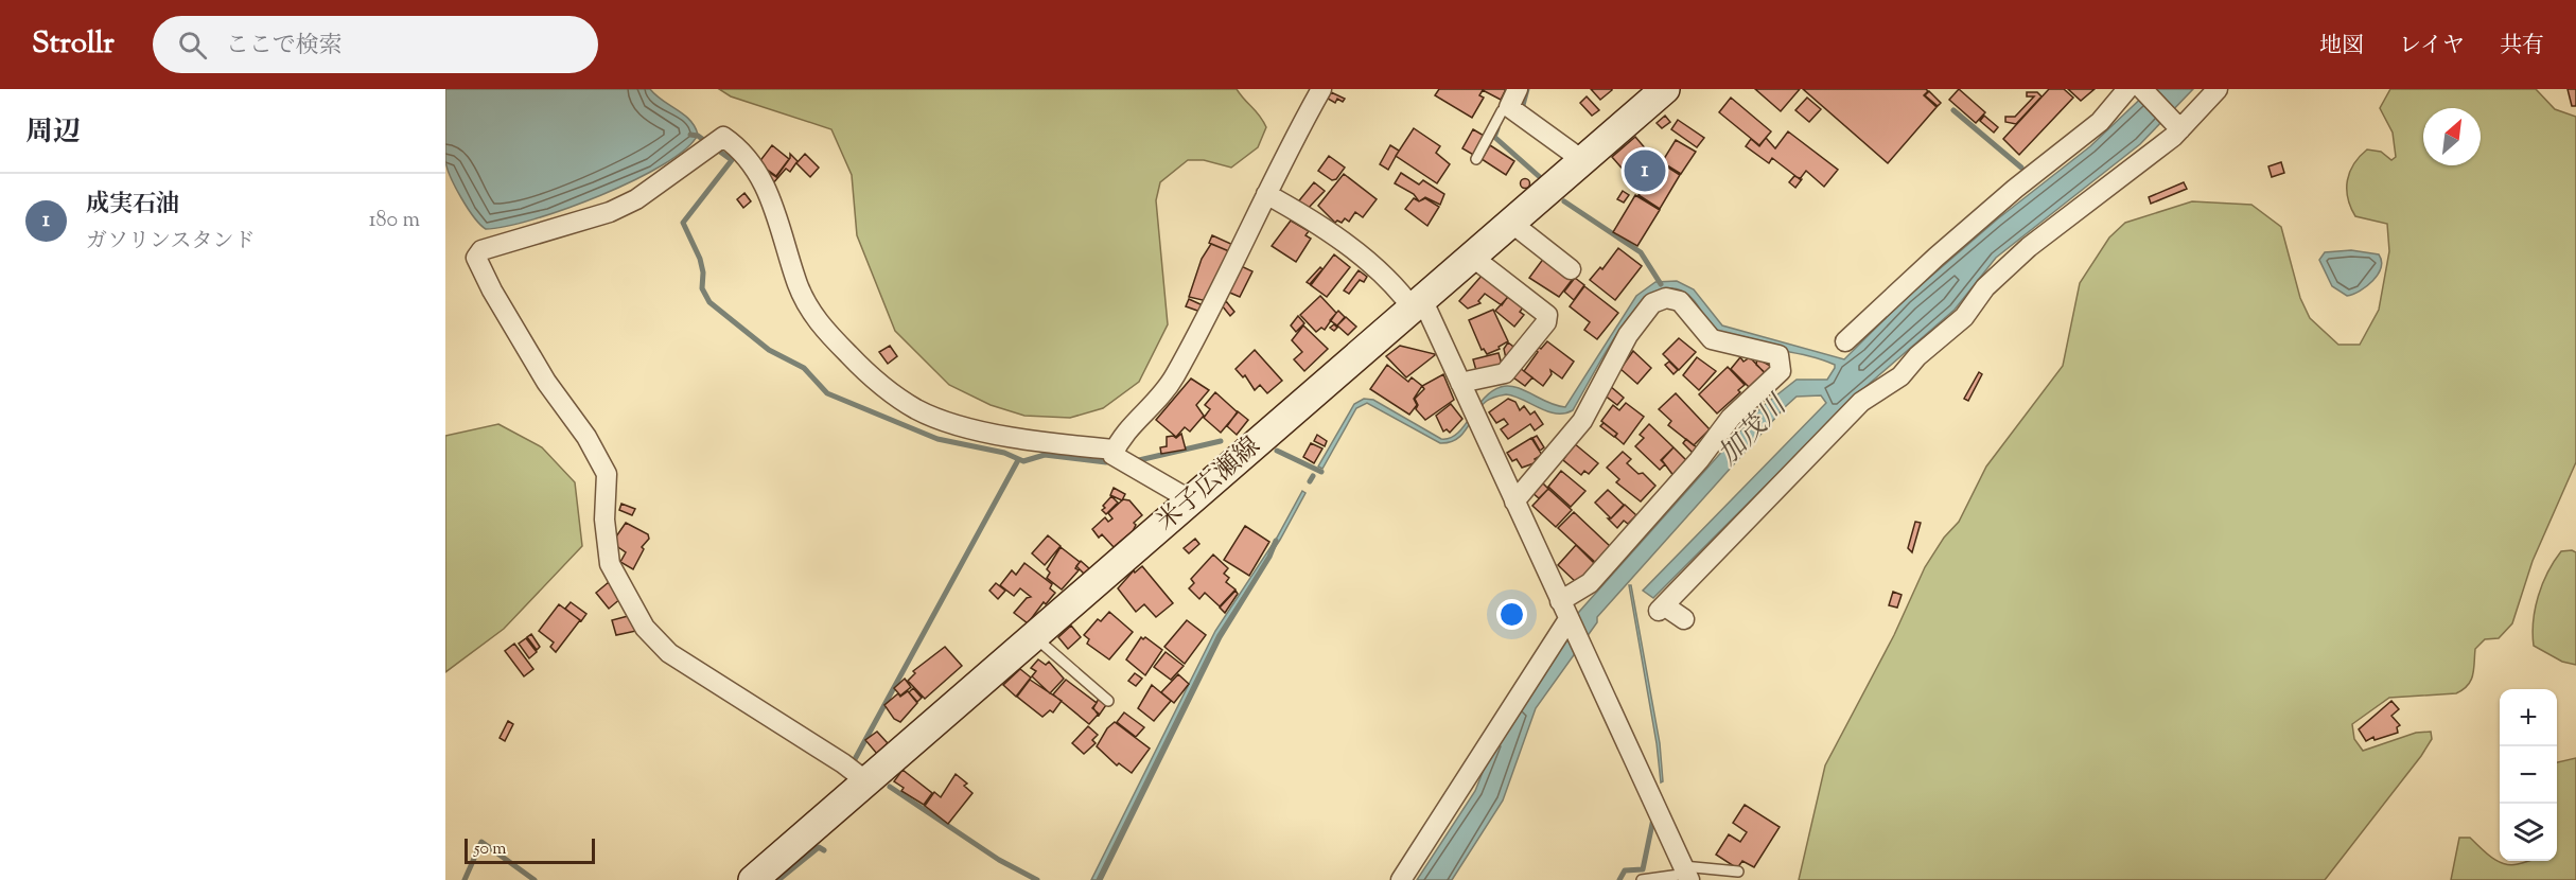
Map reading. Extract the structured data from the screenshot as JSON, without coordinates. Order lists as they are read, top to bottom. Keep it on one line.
{"streets":{"main road":["米子広瀬線"]},"water":["加茂川"],"scale_bar":"50 m","north":"top right","page":{"header":"Strollr","search":"ここで検索","nav":["地図","レイヤ","共有"],"heading":"周辺","pins":"1","list":[{"mark":"1","name":"成実石油","note":"ガソリンスタンド","value":"180 m"}],"map_buttons":["+","−"],"scale":"50 m"}}
